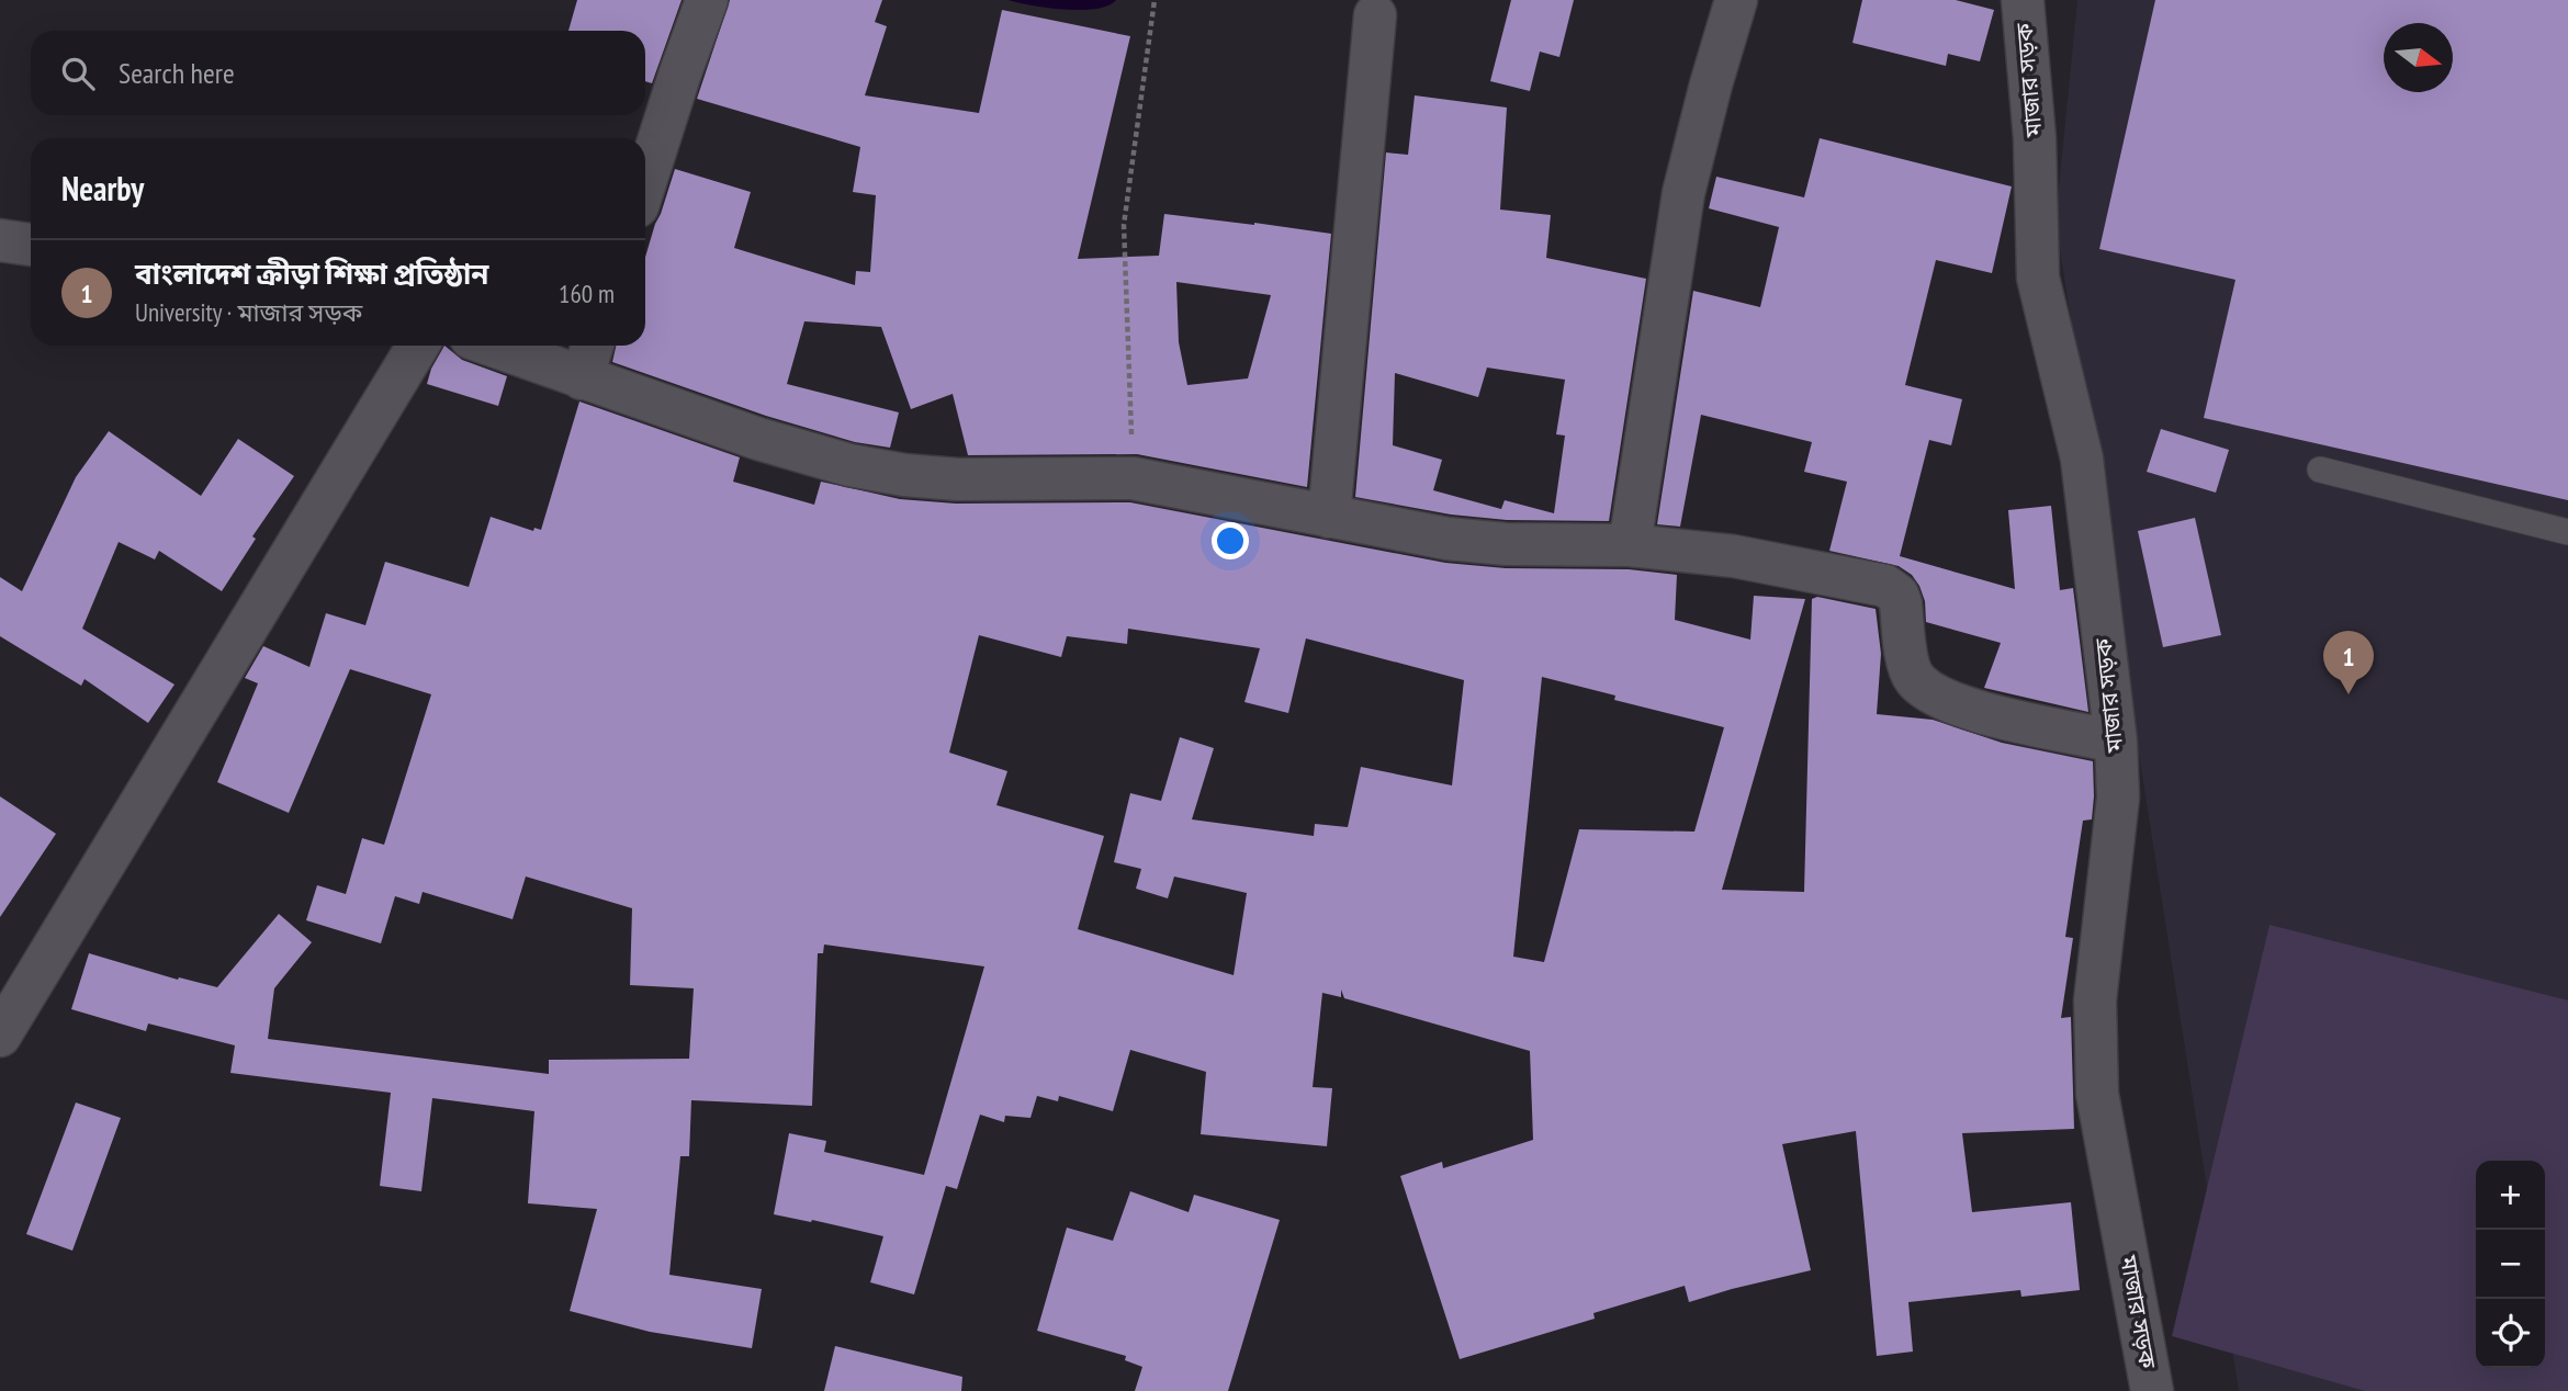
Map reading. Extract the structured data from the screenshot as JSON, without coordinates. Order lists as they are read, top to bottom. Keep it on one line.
{"streets":{"street":["মাজার সড়ক"]},"north":"right","page":{"search":"Search here","heading":"Nearby","list":[{"mark":"1","name":"বাংলাদেশ ক্রীড়া শিক্ষা প্রতিষ্ঠান","note":"University · মাজার সড়ক","value":"160 m"}],"pins":"1","map_buttons":["+","−"]}}
